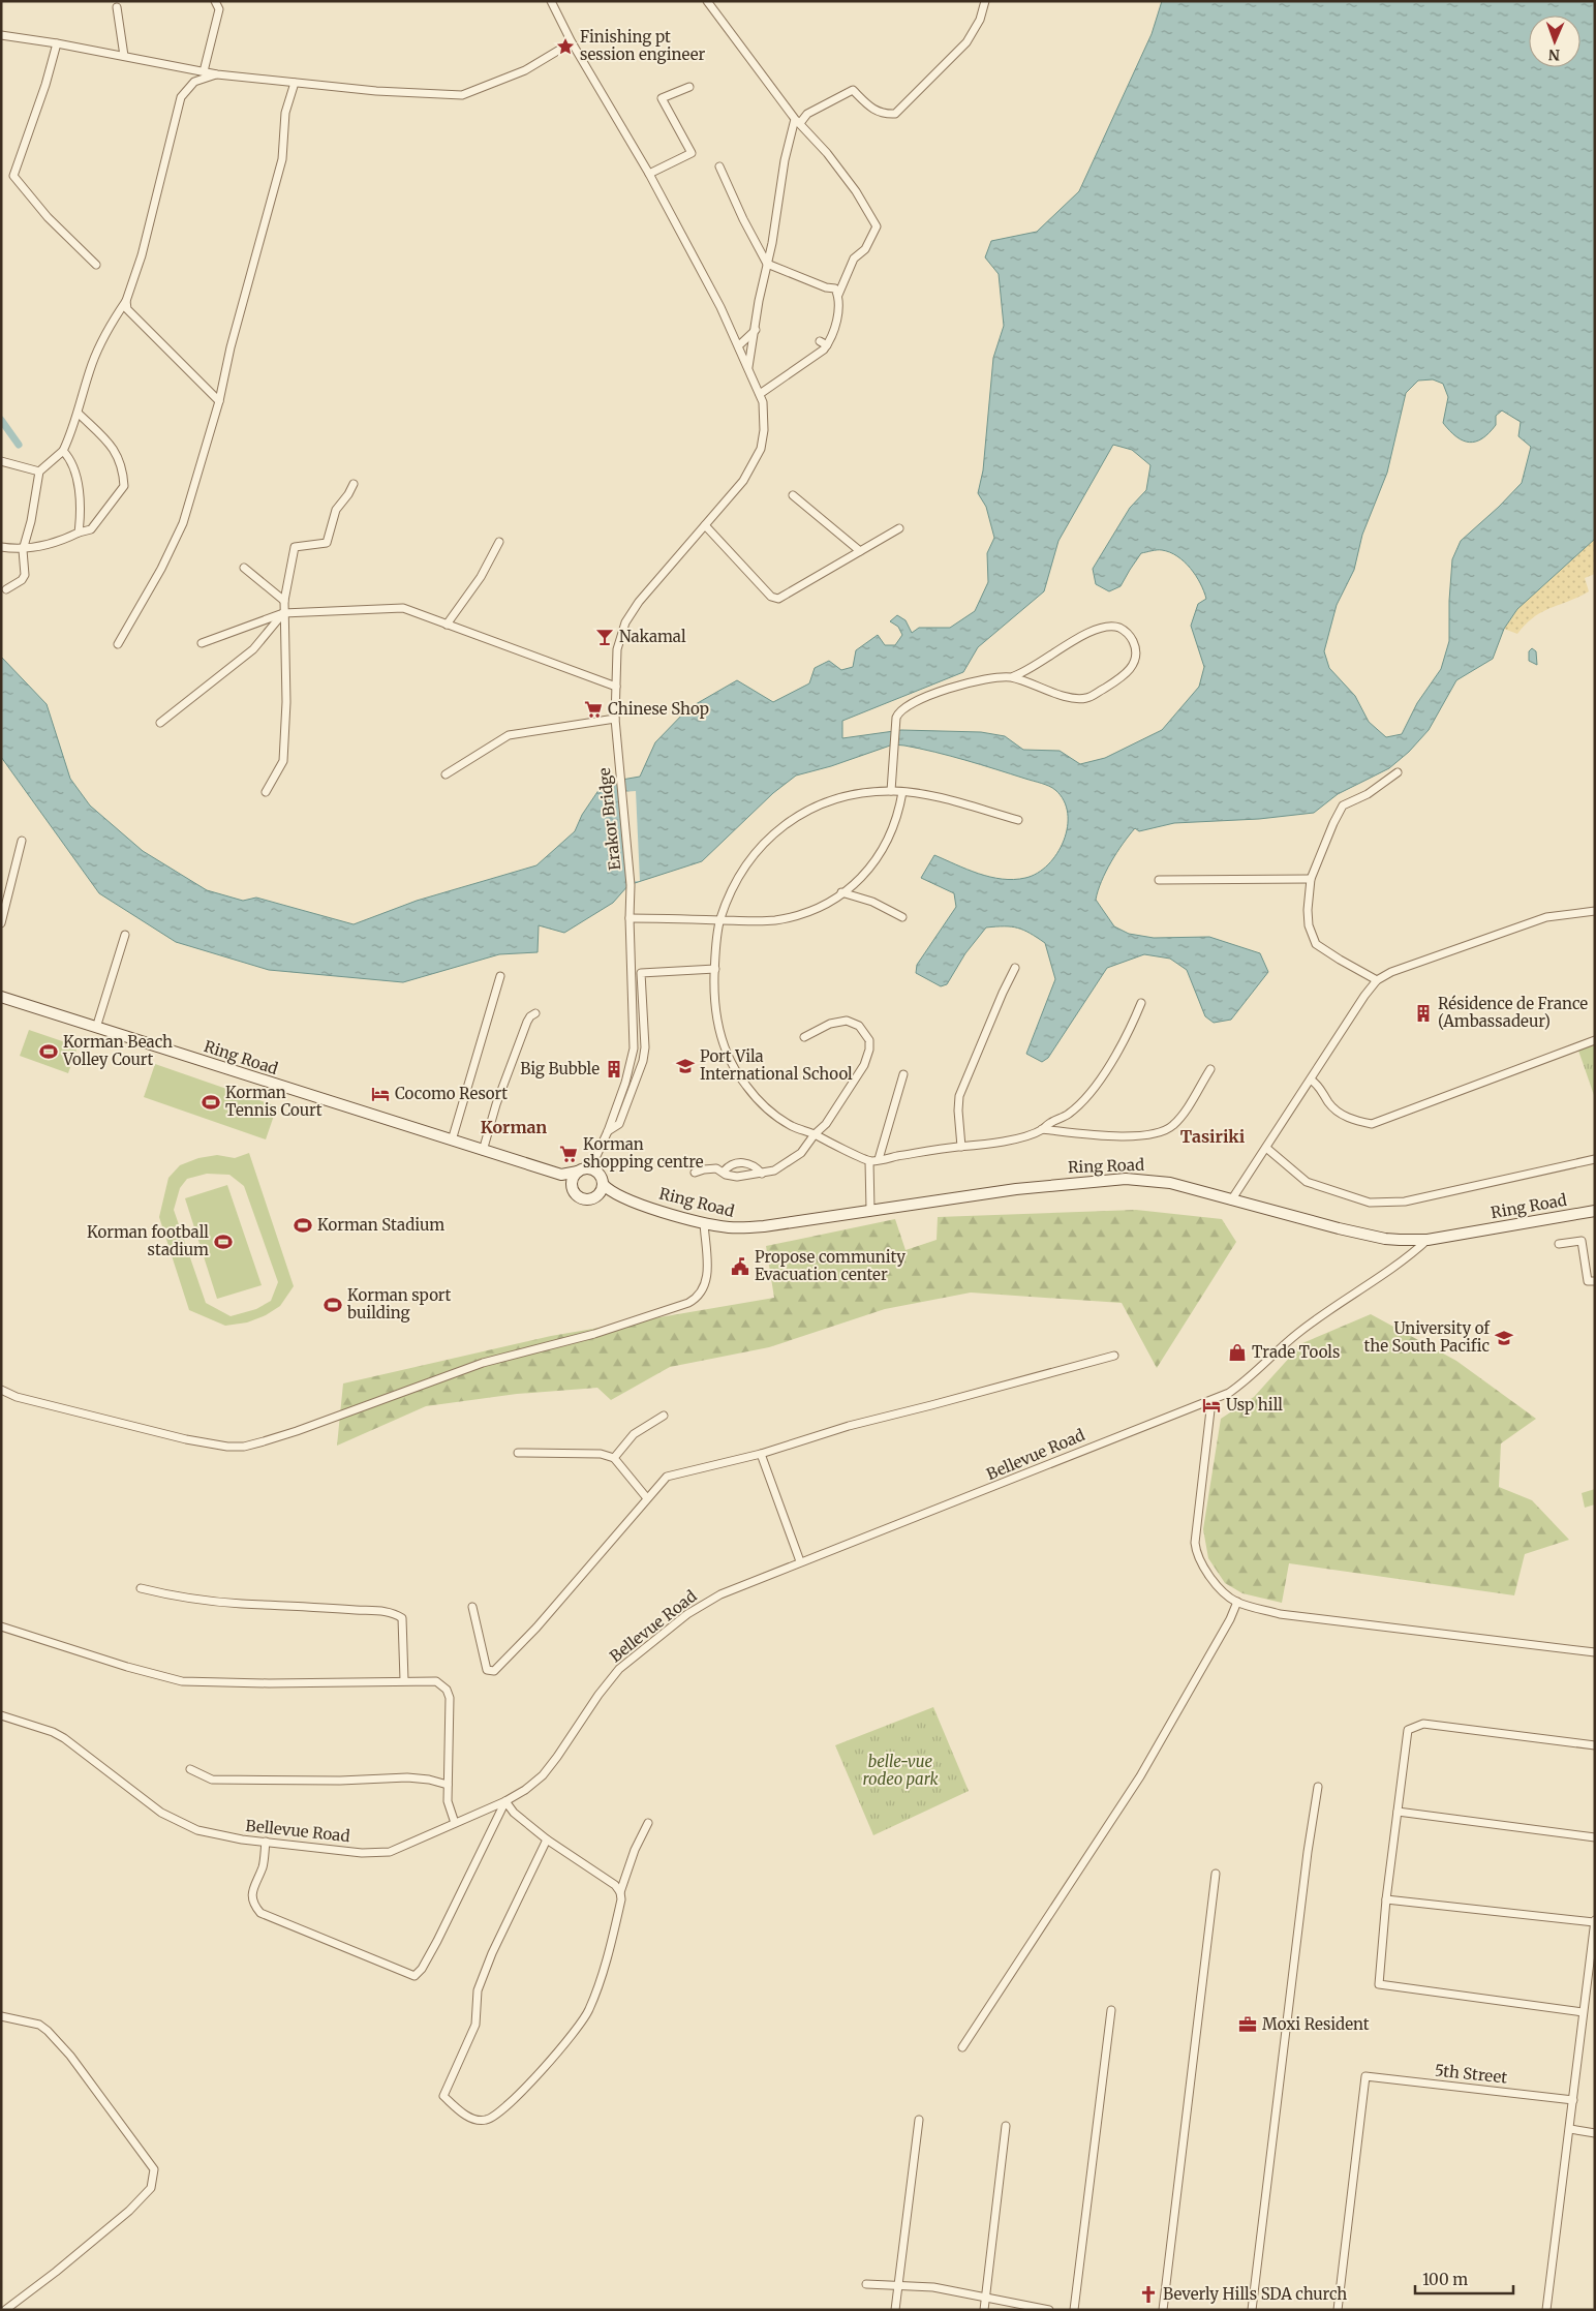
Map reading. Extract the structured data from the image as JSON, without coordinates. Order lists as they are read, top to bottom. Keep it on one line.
{"streets":{"main road":["Ring Road"],"street":["Erakor Bridge","Bellevue Road","5th Street"]},"crossings":[["Ring Road","Bellevue Road"]],"districts":["Korman","Tasiriki"],"parks":["belle-vue rodeo park"],"places":{"place":["Finishing pt session engineer"],"bar":["Nakamal"],"supermarket":["Chinese Shop","Korman shopping centre"],"building":["Résidence de France (Ambassadeur)","Big Bubble"],"sports":["Korman Beach Volley Court","Korman Tennis Court","Korman Stadium","Korman football stadium","Korman sport building"],"school or university":["Port Vila International School","University of the South Pacific"],"hotel":["Cocomo Resort","Usp hill"],"public building":["Propose community Evacuation center"],"shop":["Trade Tools"],"office":["Moxi Resident"],"church":["Beverly Hills SDA church"]},"scale_bar":"100 m","north":"bottom"}
